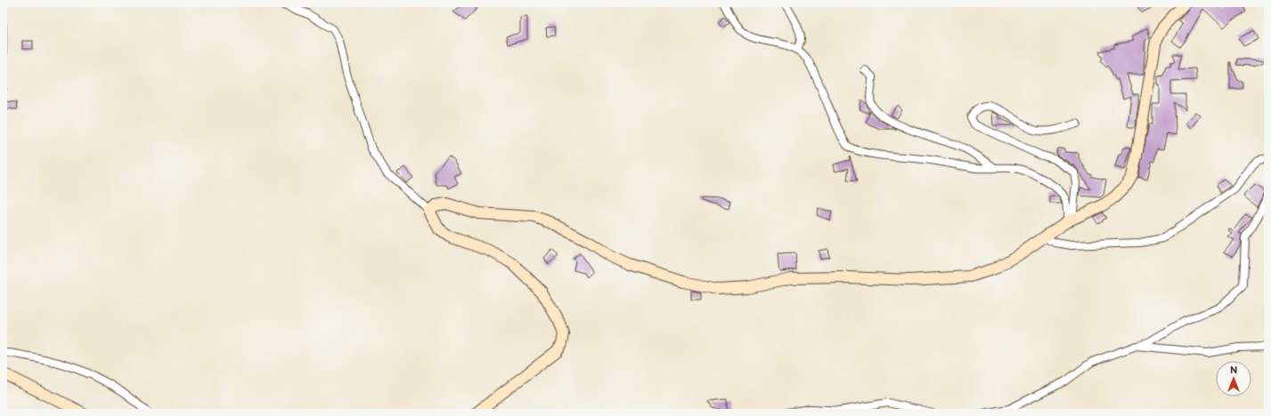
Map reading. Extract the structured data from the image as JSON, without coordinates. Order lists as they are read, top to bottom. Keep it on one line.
{"north":"top"}
